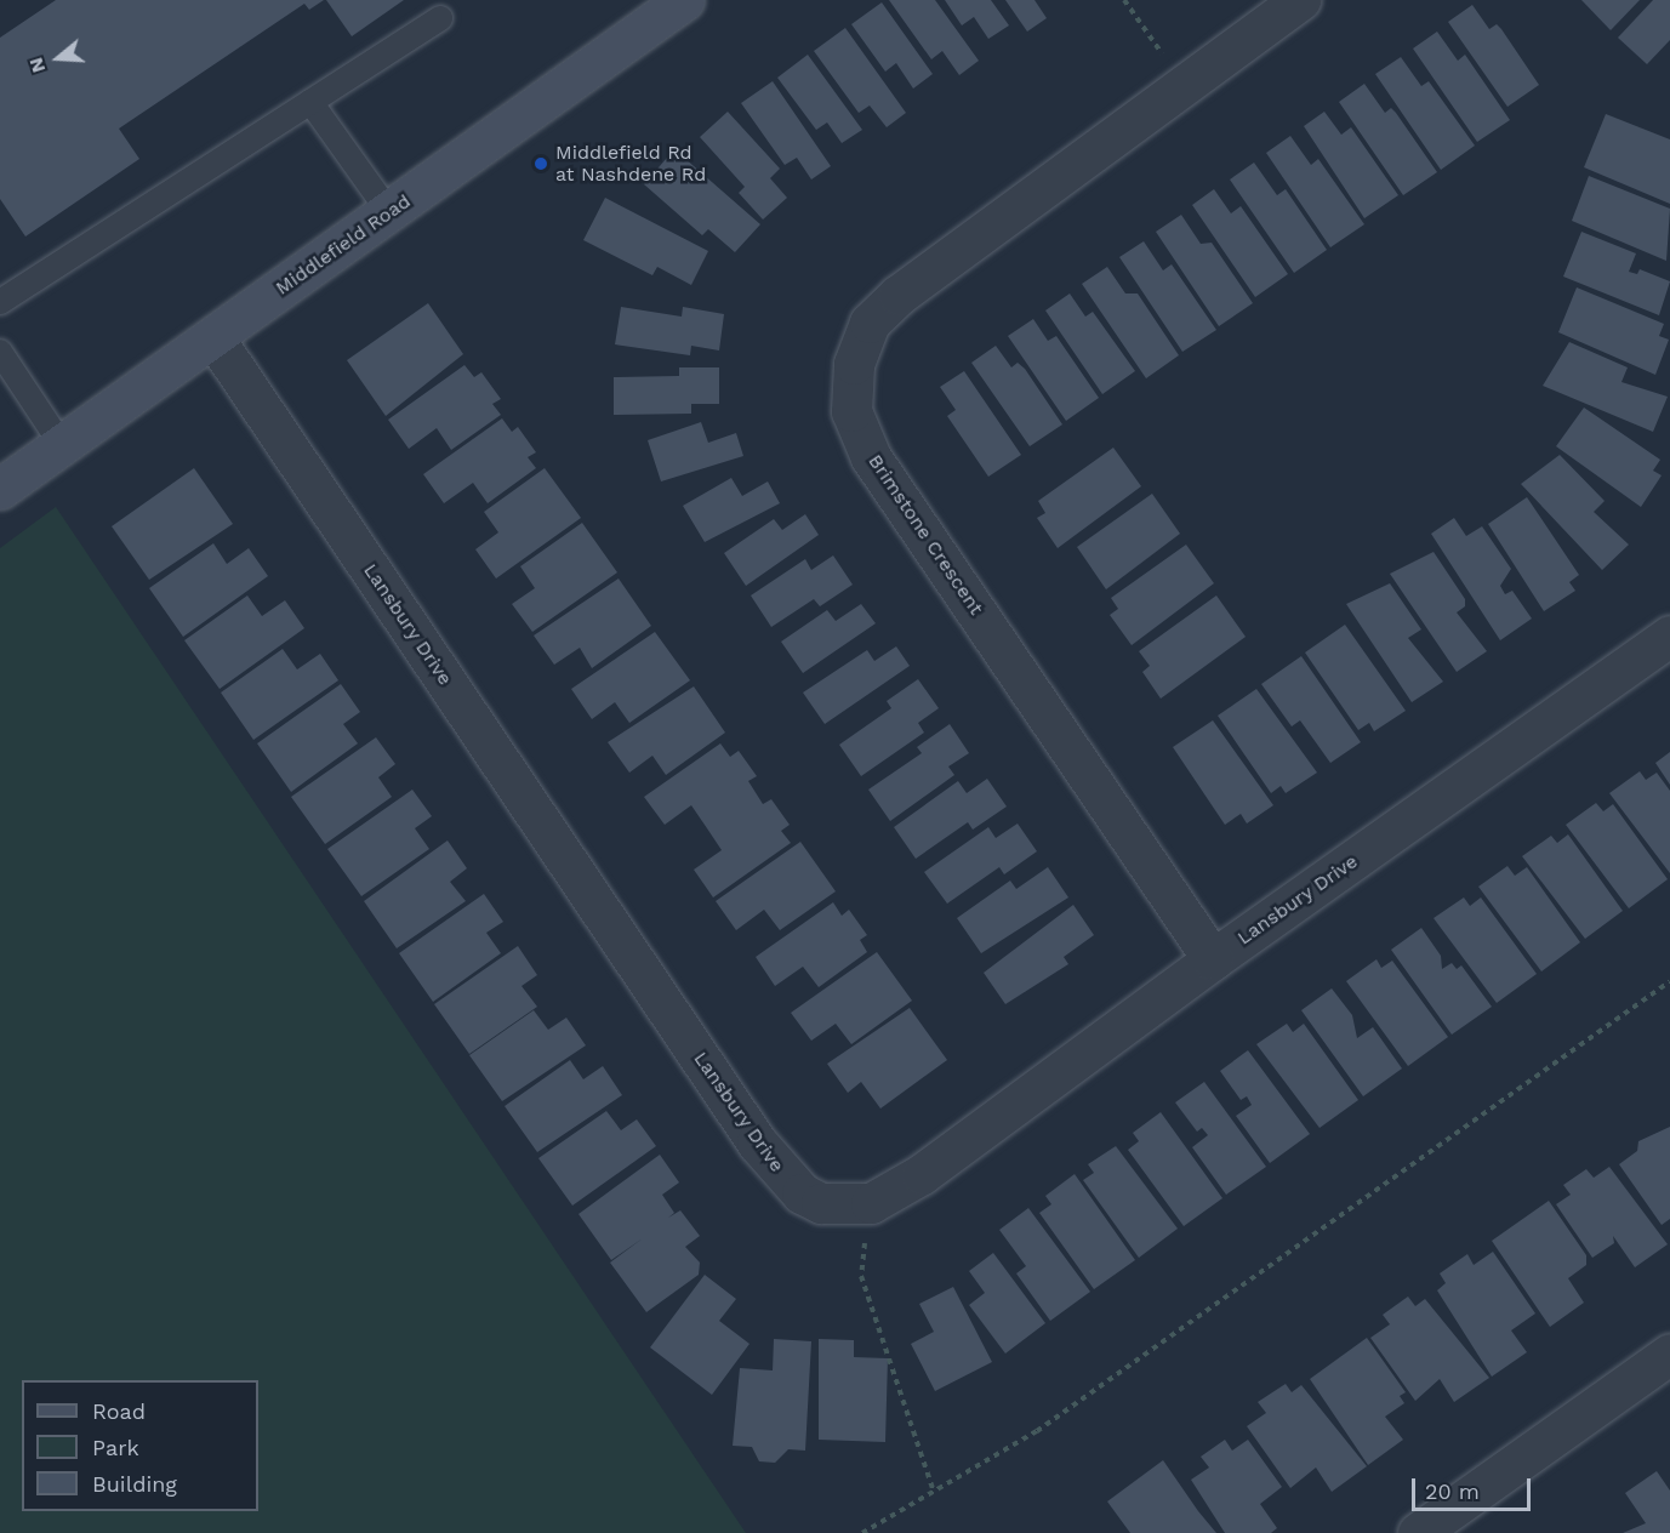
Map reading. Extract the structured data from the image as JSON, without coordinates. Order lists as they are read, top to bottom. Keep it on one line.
{"streets":{"main road":["Middlefield Road"],"street":["Brimstone Crescent","Lansbury Drive"]},"crossings":[["Middlefield Road","Lansbury Drive"],["Brimstone Crescent","Lansbury Drive"]],"places":["Middlefield Rd at Nashdene Rd"],"legend":["Road","Park","Building"],"scale_bar":"20 m","north":"left"}
